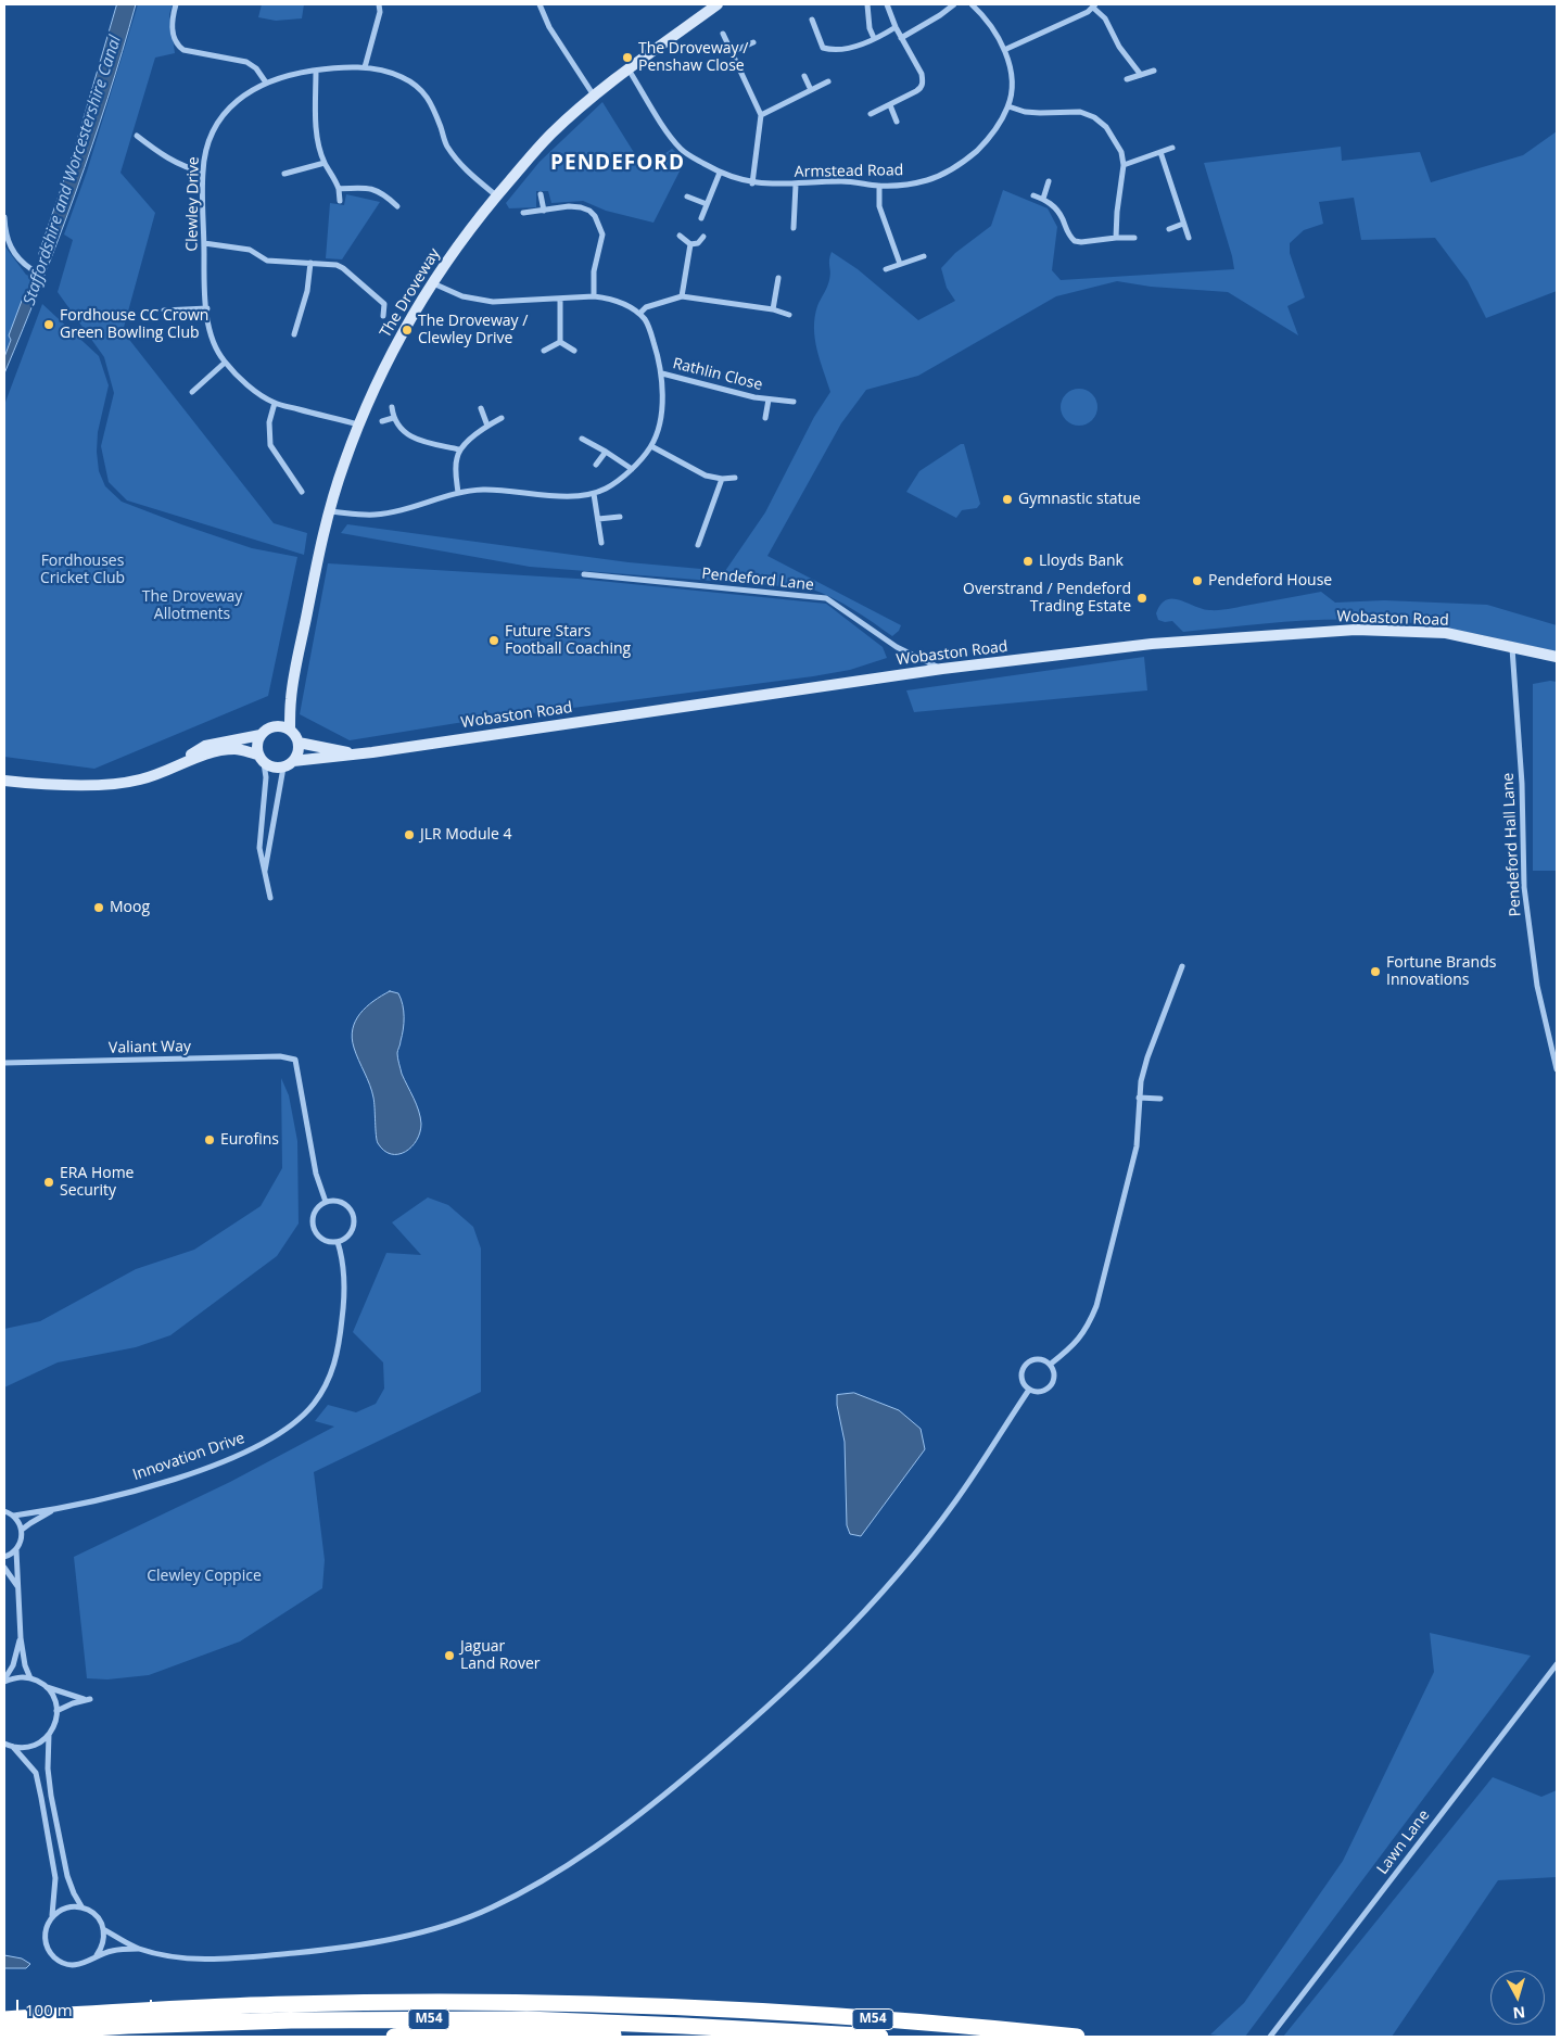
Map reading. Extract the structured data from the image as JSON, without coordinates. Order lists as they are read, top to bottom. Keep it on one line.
{"streets":{"highway":["M54"],"street":["Armstead Road","Clewley Drive","The Droveway","Rathlin Close","Pendeford Lane","Wobaston Road","Pendeford Hall Lane","Valiant Way","Innovation Drive","Lawn Lane"]},"crossings":[["Armstead Road","The Droveway"],["Clewley Drive","The Droveway"],["The Droveway","Wobaston Road"],["Pendeford Lane","Wobaston Road"],["Wobaston Road","Pendeford Hall Lane"],["Valiant Way","Innovation Drive"]],"districts":["PENDEFORD"],"water":["Staffordshire and Worcestershire Canal"],"parks":["Fordhouses Cricket Club","The Droveway Allotments","Clewley Coppice"],"places":["The Droveway / Penshaw Close","Fordhouse CC Crown Green Bowling Club","The Droveway / Clewley Drive","Gymnastic statue","Lloyds Bank","Pendeford House","Overstrand / Pendeford Trading Estate","Future Stars Football Coaching","JLR Module 4","Moog","Fortune Brands Innovations","Eurofins","ERA Home Security","Jaguar Land Rover"],"scale_bar":"100 m","north":"bottom"}
